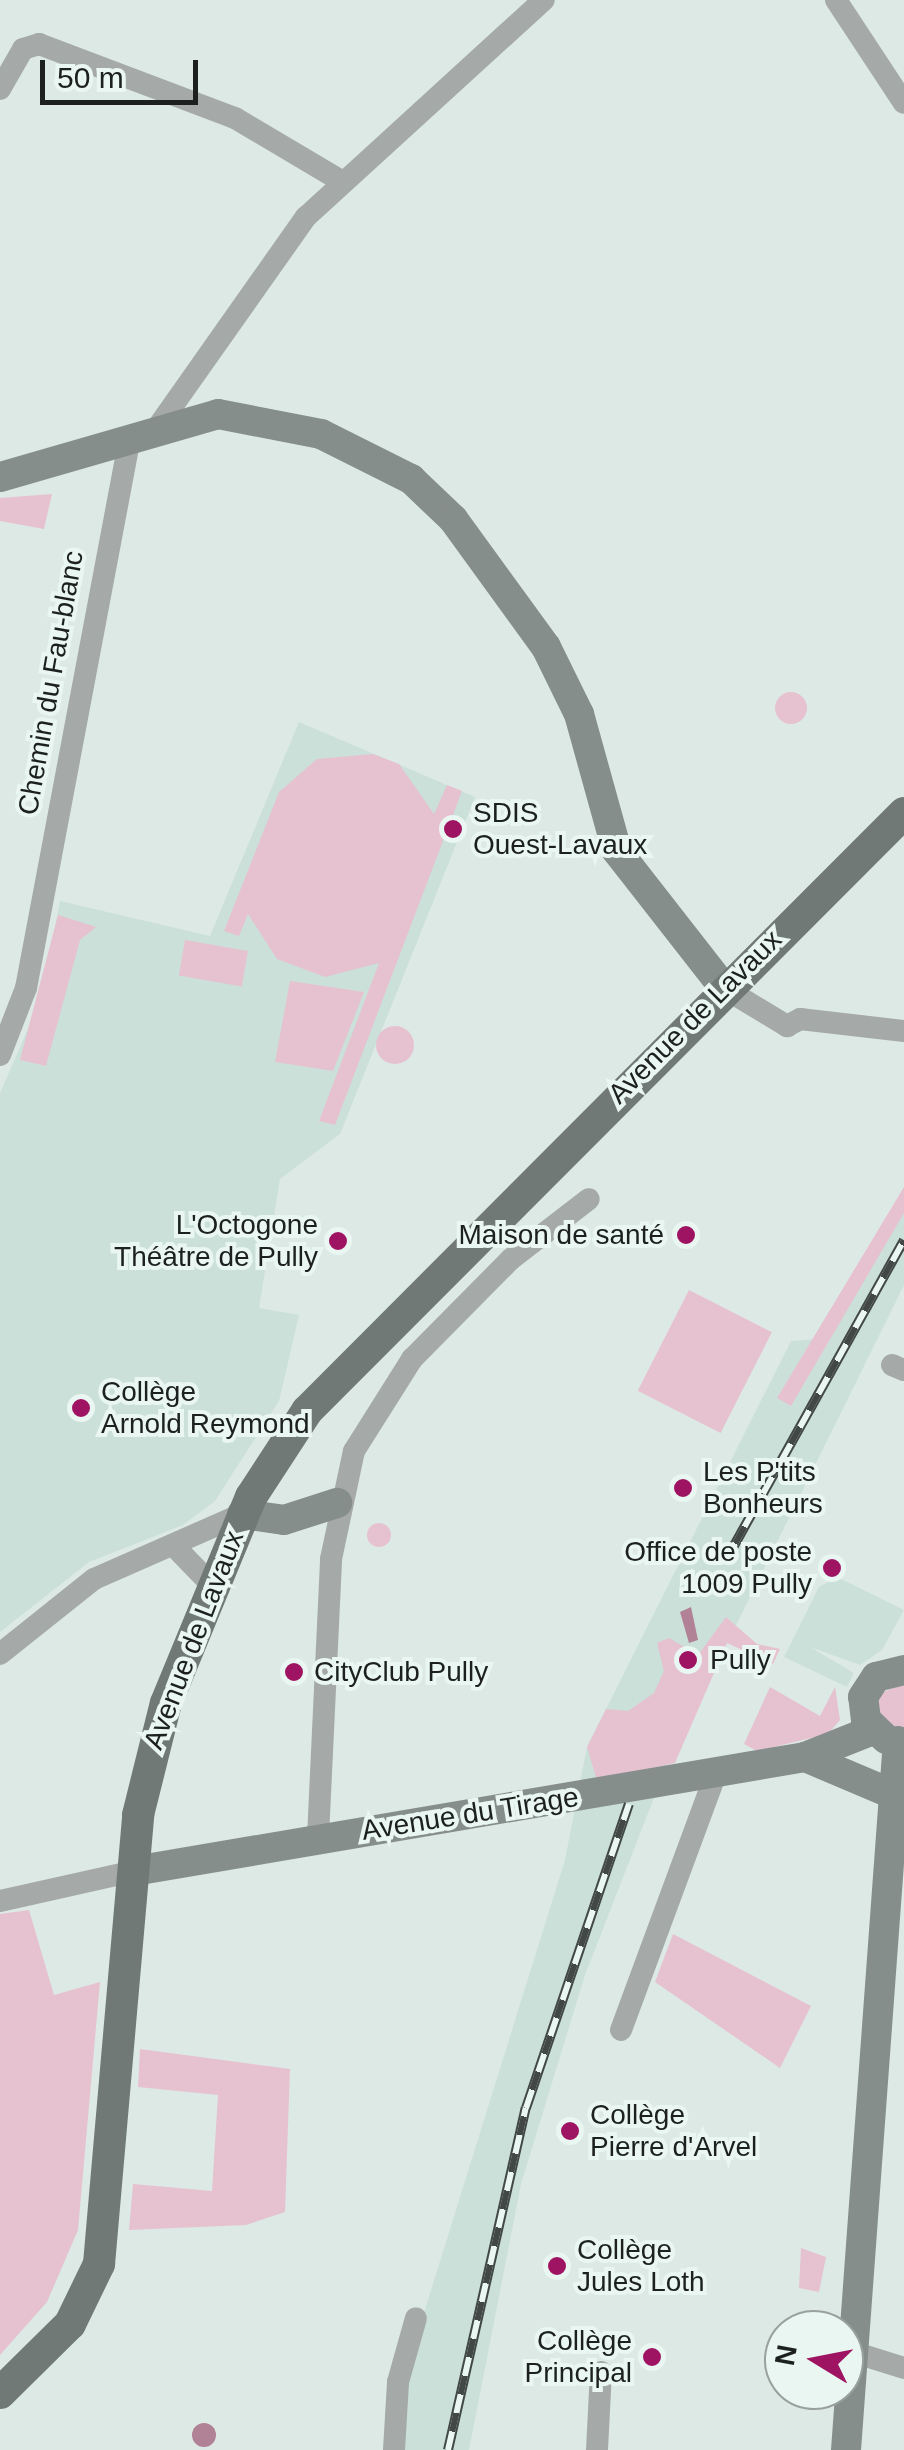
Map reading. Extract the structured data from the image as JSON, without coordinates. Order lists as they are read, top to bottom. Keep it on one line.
{"streets":{"main road":["Avenue de Lavaux"],"street":["Chemin du Fau-blanc","Avenue du Tirage"]},"crossings":[["Avenue de Lavaux","Avenue du Tirage"]],"places":["SDIS Ouest-Lavaux","Maison de santé","L'Octogone Théâtre de Pully","Collège Arnold Reymond","Les P'tits Bonheurs","Office de poste 1009 Pully","Pully","CityClub Pully","Collège Pierre d'Arvel","Collège Jules Loth","Collège Principal"],"scale_bar":"50 m","north":"left"}
